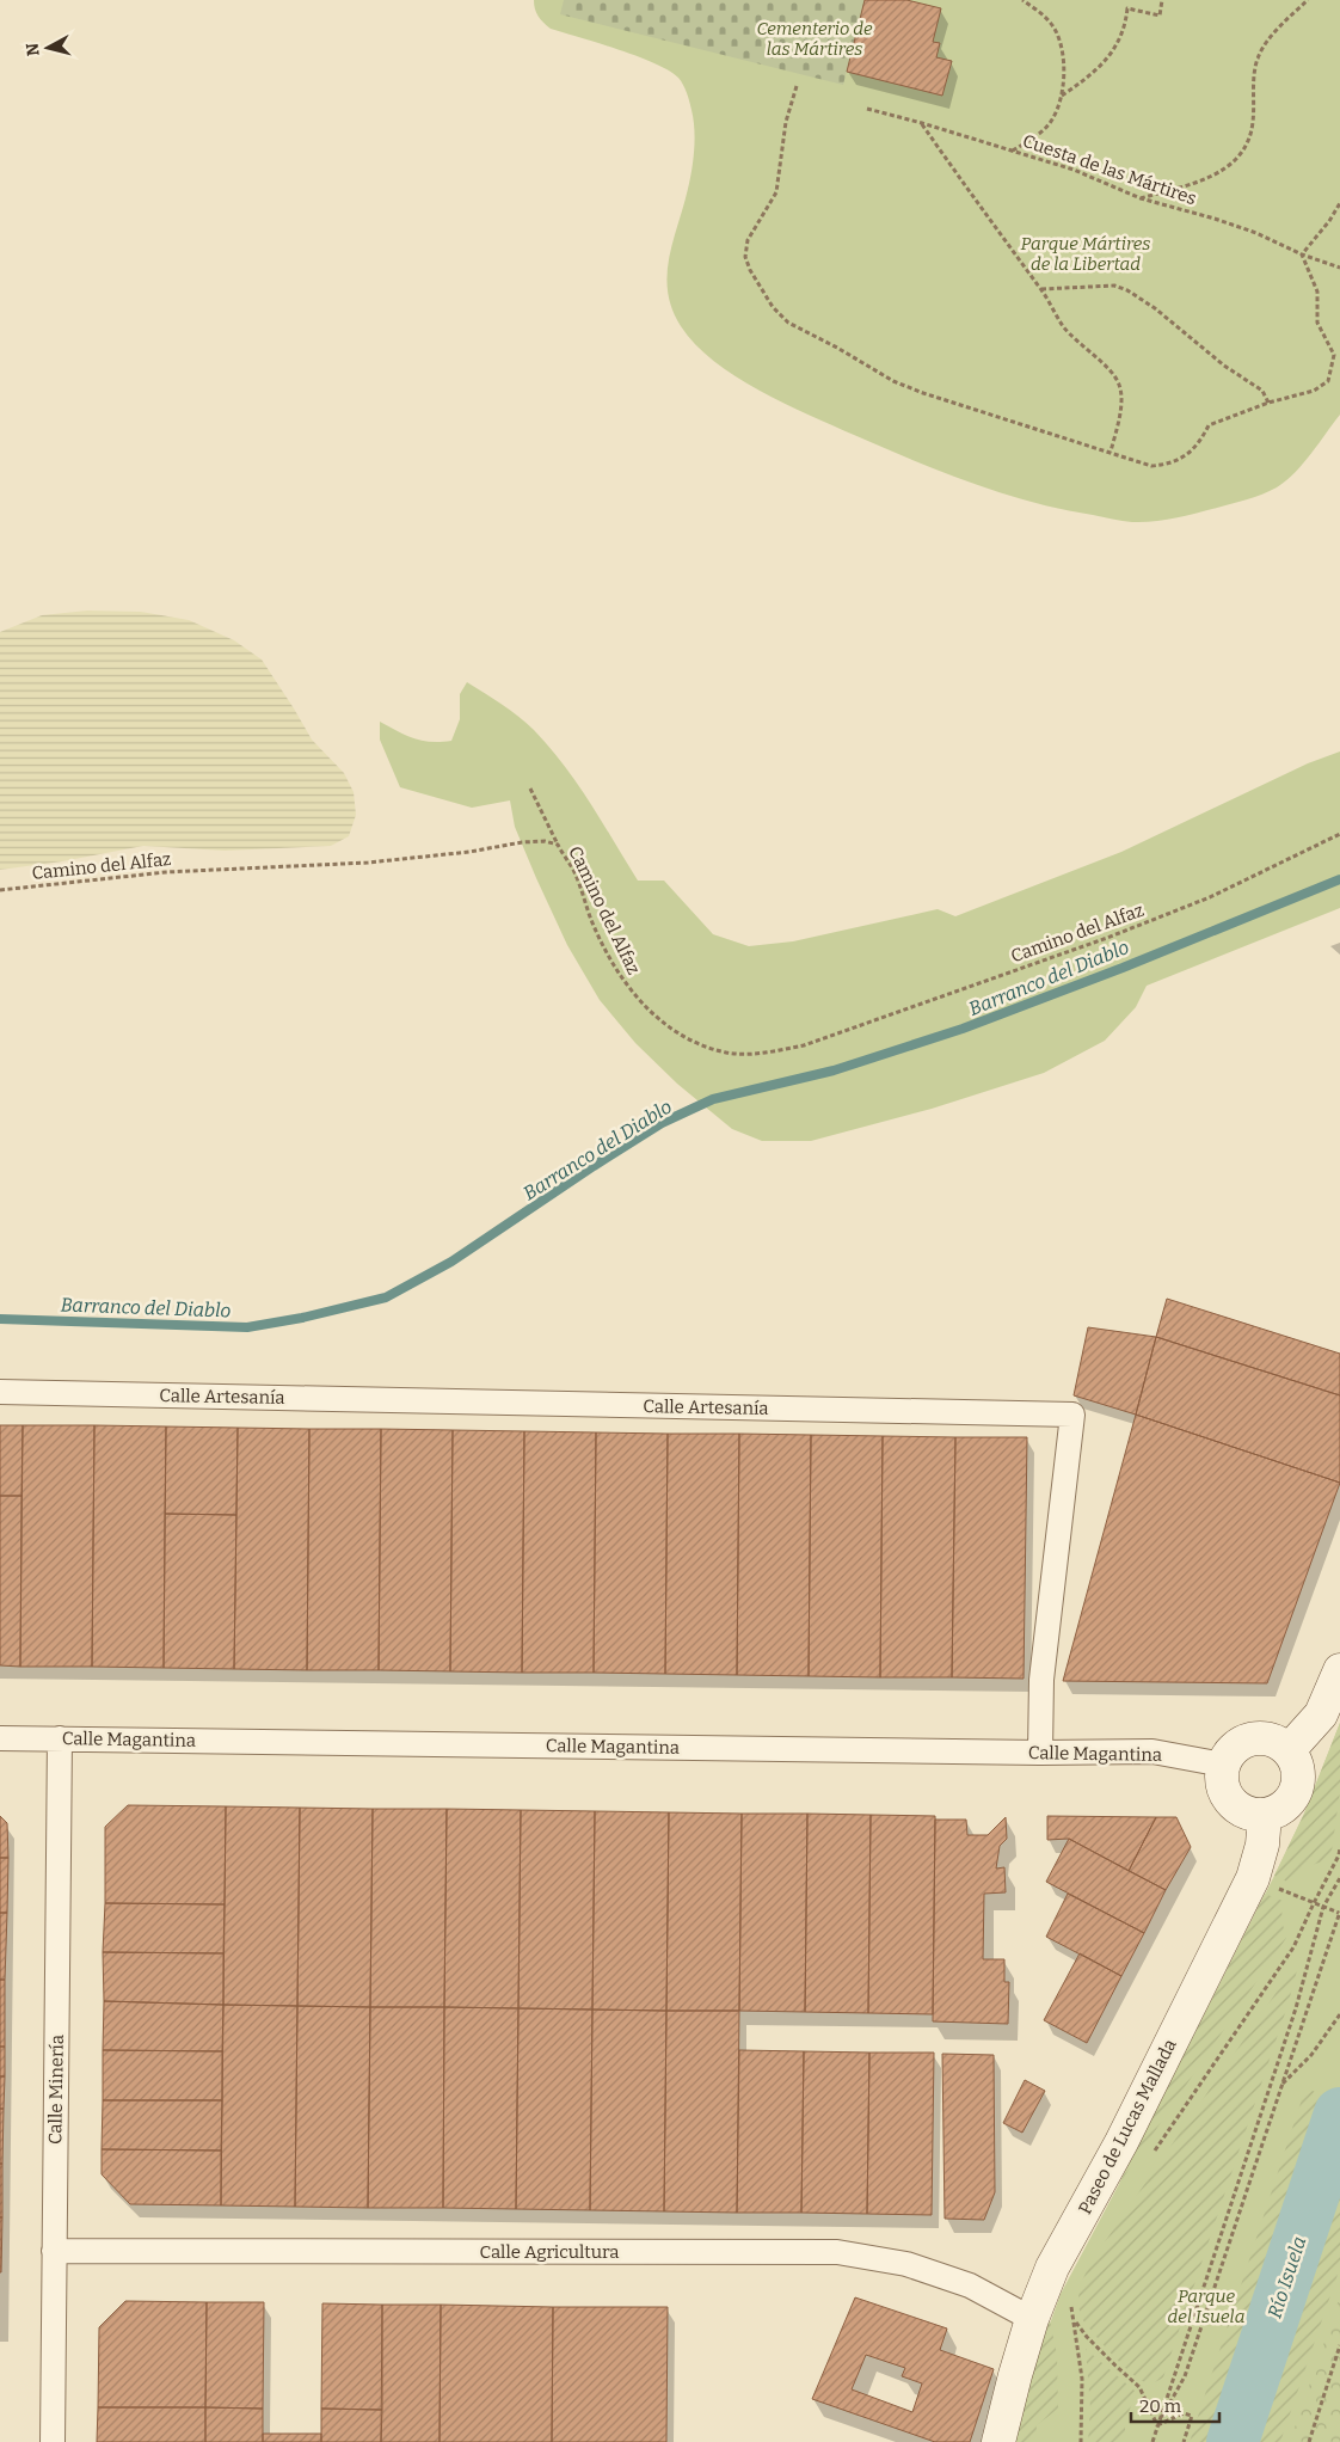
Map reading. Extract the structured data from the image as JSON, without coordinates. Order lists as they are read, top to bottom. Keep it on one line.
{"streets":{"main road":["Paseo de Lucas Mallada"],"street":["Calle Artesanía","Calle Magantina","Calle Minería","Calle Agricultura"],"path":["Cuesta de las Mártires","Camino del Alfaz"]},"crossings":[["Calle Artesanía","Calle Magantina"],["Calle Magantina","Calle Minería"],["Calle Magantina","Paseo de Lucas Mallada"],["Calle Minería","Calle Agricultura"],["Paseo de Lucas Mallada","Calle Agricultura"]],"water":["Barranco del Diablo","Río Isuela"],"parks":["Cementerio de las Mártires","Parque Mártires de la Libertad","Parque del Isuela"],"scale_bar":"20 m","north":"left"}
